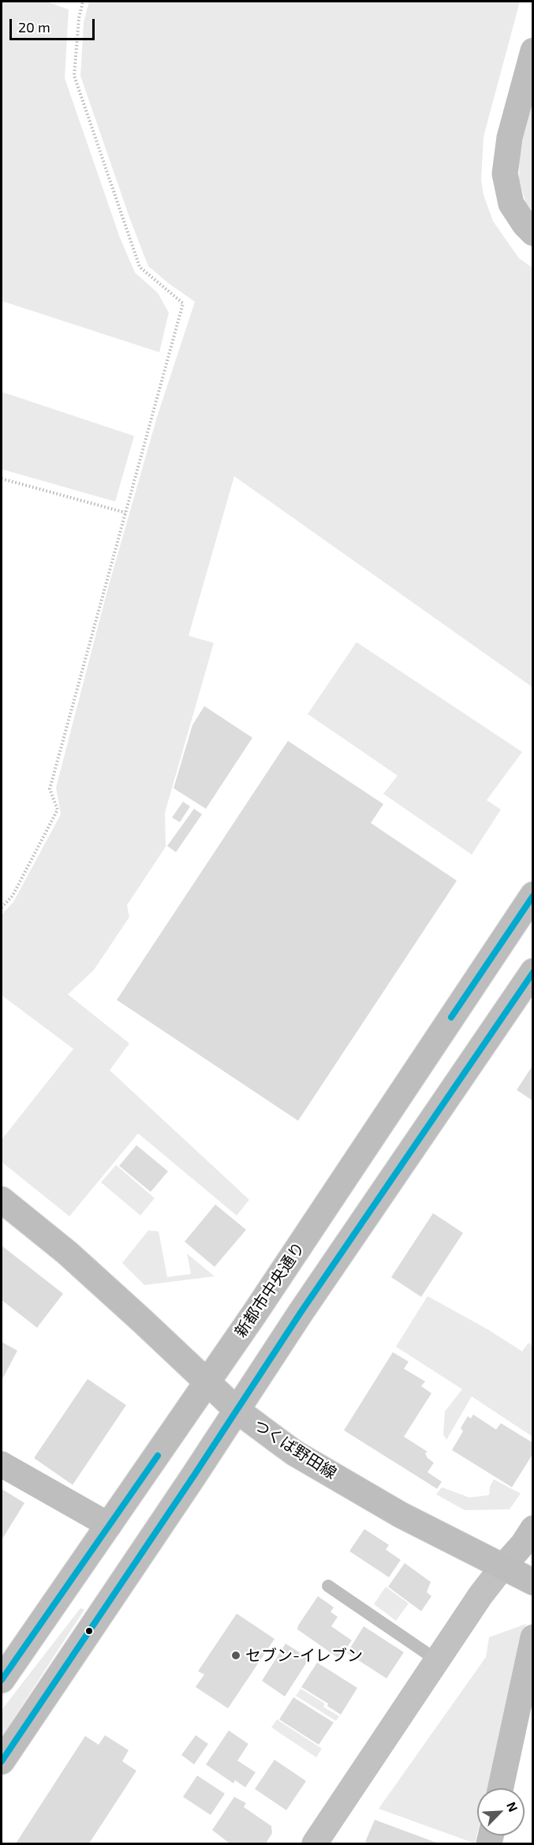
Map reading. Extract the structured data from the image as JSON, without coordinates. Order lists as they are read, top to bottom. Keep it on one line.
{"streets":{"main road":["新都市中央通り","つくば野田線"]},"crossings":[["新都市中央通り","つくば野田線"]],"places":["セブン-イレブン"],"scale_bar":"20 m","north":"top right"}
